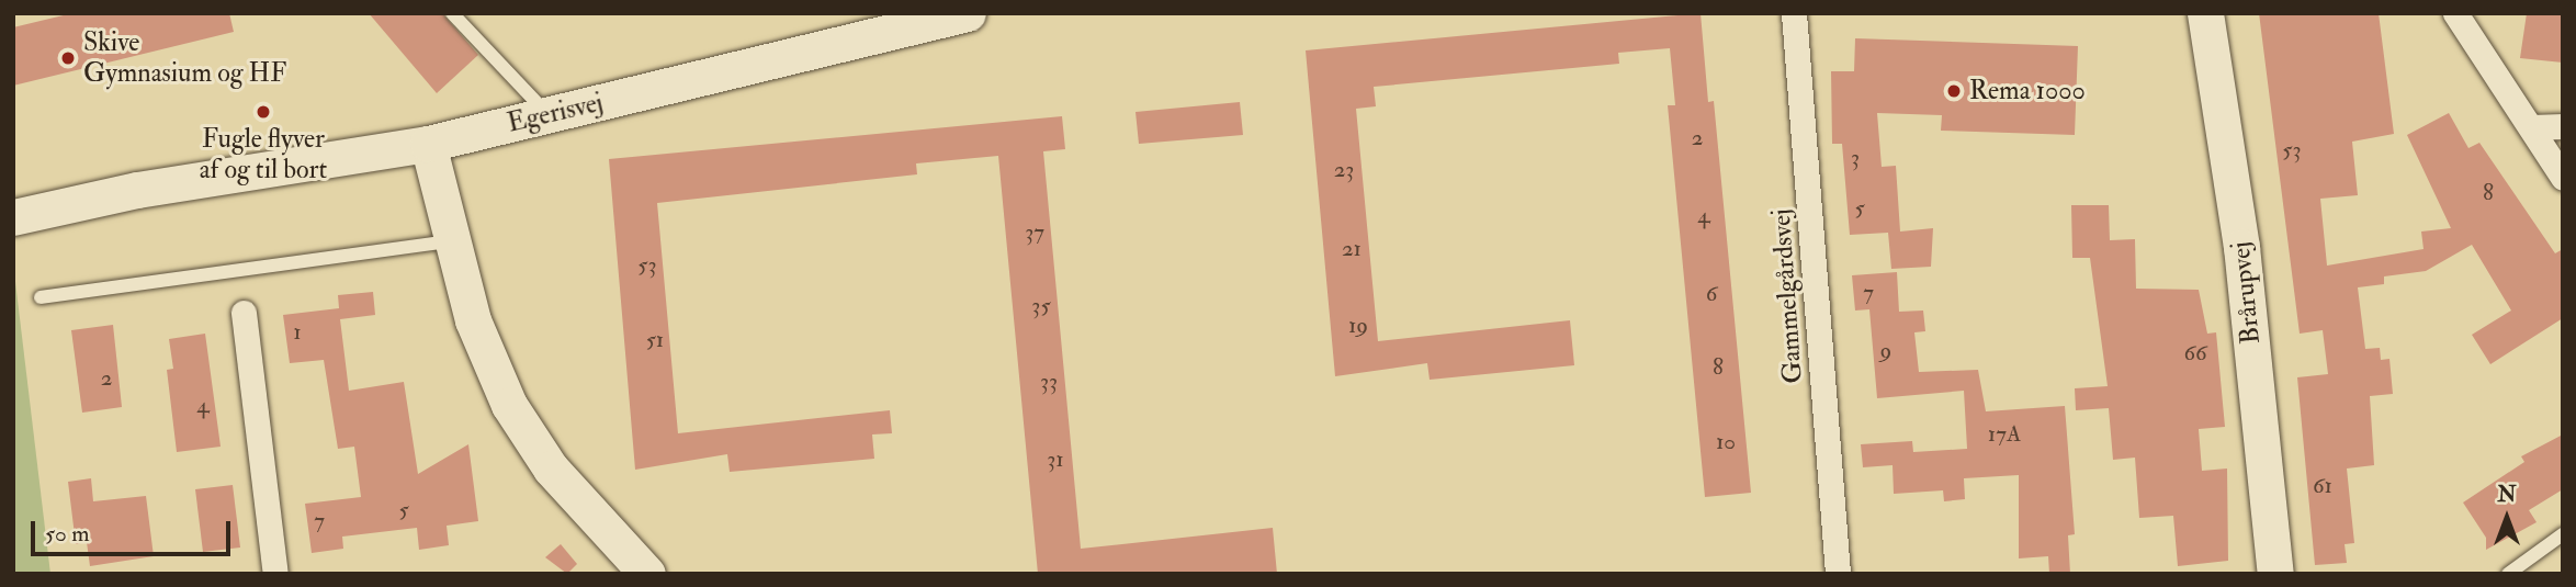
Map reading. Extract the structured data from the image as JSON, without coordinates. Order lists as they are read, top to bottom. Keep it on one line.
{"streets":{"street":["Egerisvej","Brårupvej","Gammelgårdsvej"]},"places":["Skive Gymnasium og HF","Rema 1000","Fugle flyver af og til bort"],"house_numbers":["2","53","3","23","8","5","4","37","21","53","7","6","35","19","1","51","9","66","8","2","33","4","17A","10","31","61","5","7"],"scale_bar":"50 m","north":"top"}
